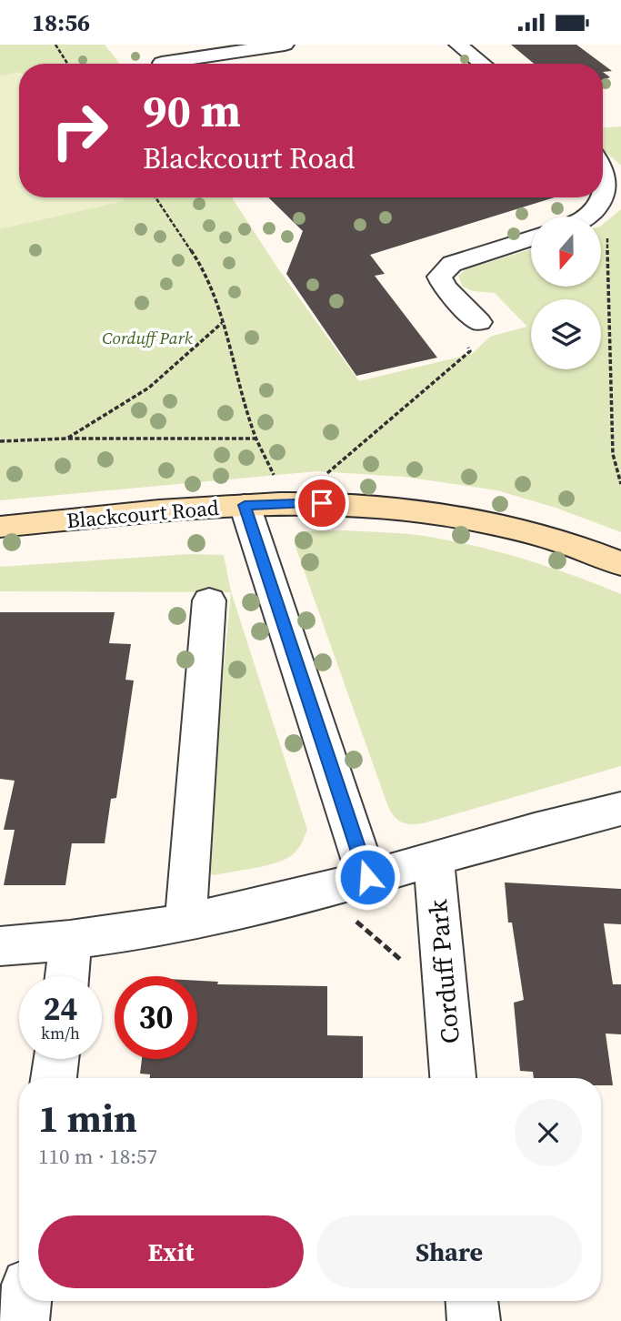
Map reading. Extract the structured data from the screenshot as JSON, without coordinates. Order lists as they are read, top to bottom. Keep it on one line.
{"streets":{"street":["Blackcourt Road","Corduff Park"]},"parks":["Corduff Park"],"north":"bottom","page":{"status":"18:56","turn":["90 m","Blackcourt Road"],"speed":"24 km/h","limit":"30","heading":["1 min","110 m · 18:57"],"buttons":["Exit","Share"]}}
